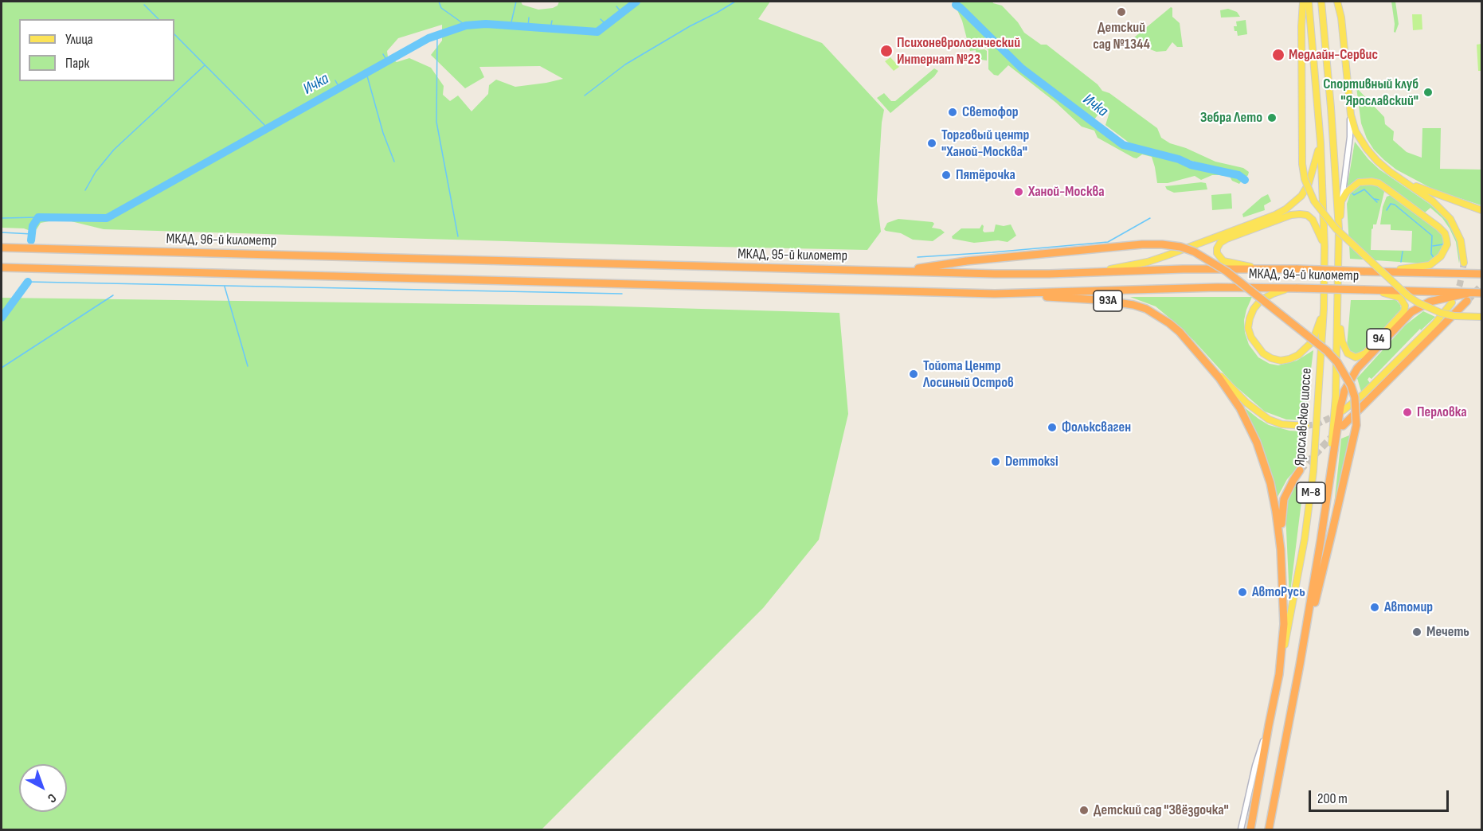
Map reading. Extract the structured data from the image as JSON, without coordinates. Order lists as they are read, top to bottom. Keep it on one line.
{"streets":{"highway":["МКАД, 96-й километр","МКАД, 95-й километр","МКАД, 94-й километр","93A","Ярославское шоссе","М-8"],"main road":["94"]},"crossings":[["МКАД, 96-й километр","МКАД, 95-й километр"],["МКАД, 95-й километр","МКАД, 94-й километр"],["МКАД, 94-й километр","93A"],["МКАД, 94-й километр","94"],["93A","Ярославское шоссе"],["94","Ярославское шоссе"]],"water":["Ичка"],"places":["Детский сад №1344","Психоневрологический Интернат №23","Медлайн-Сервис","Спортивный клуб \"Ярославский\"","Светофор","Зебра Лето","Торговый центр \"Ханой-Москва\"","Пятёрочка","Ханой-Москва","Тойота Центр Лосиный Остров","Перловка","Фольксваген","Demmoksi","АвтоРусь","Автомир","Мечеть","Детский сад \"Звёздочка\""],"legend":["Улица","Парк"],"scale_bar":"200 m","north":"bottom right"}
